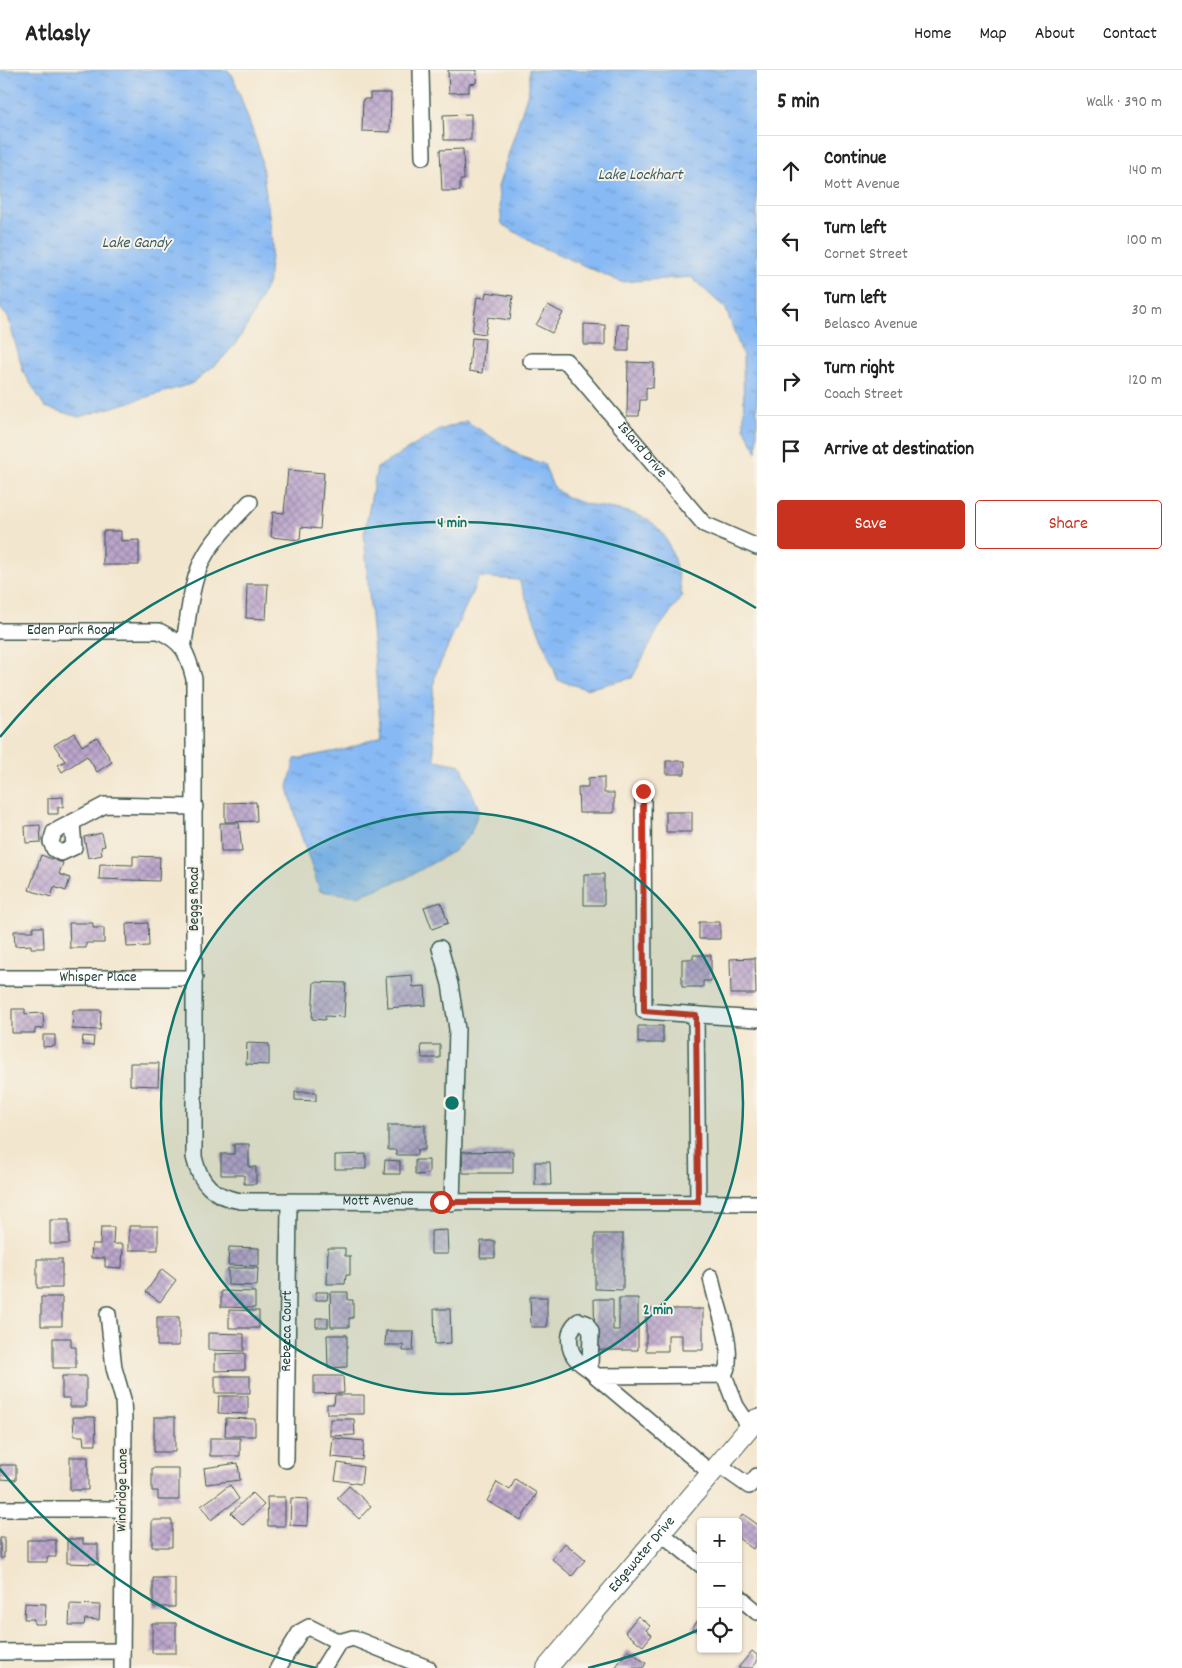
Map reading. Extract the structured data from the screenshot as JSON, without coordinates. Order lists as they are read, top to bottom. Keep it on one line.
{"streets":{"main road":["Edgewater Drive"],"street":["Island Drive","Eden Park Road","Beggs Road","Whisper Place","Mott Avenue","Rebecca Court","Windridge Lane"]},"crossings":[["Eden Park Road","Beggs Road"],["Beggs Road","Whisper Place"],["Beggs Road","Mott Avenue"],["Mott Avenue","Rebecca Court"]],"water":["Lake Lockhart","Lake Gandy"],"page":{"header":"Atlasly","nav":["Home","Map","About","Contact"],"heading":["5 min","Walk · 390 m"],"list":[["Continue","Mott Avenue","140 m"],["Turn left","Cornet Street","100 m"],["Turn left","Belasco Avenue","30 m"],["Turn right","Coach Street","120 m"],"Arrive at destination"],"buttons":["Save","Share"],"map_buttons":["+","−"]},"rings":["4 min","2 min"]}
